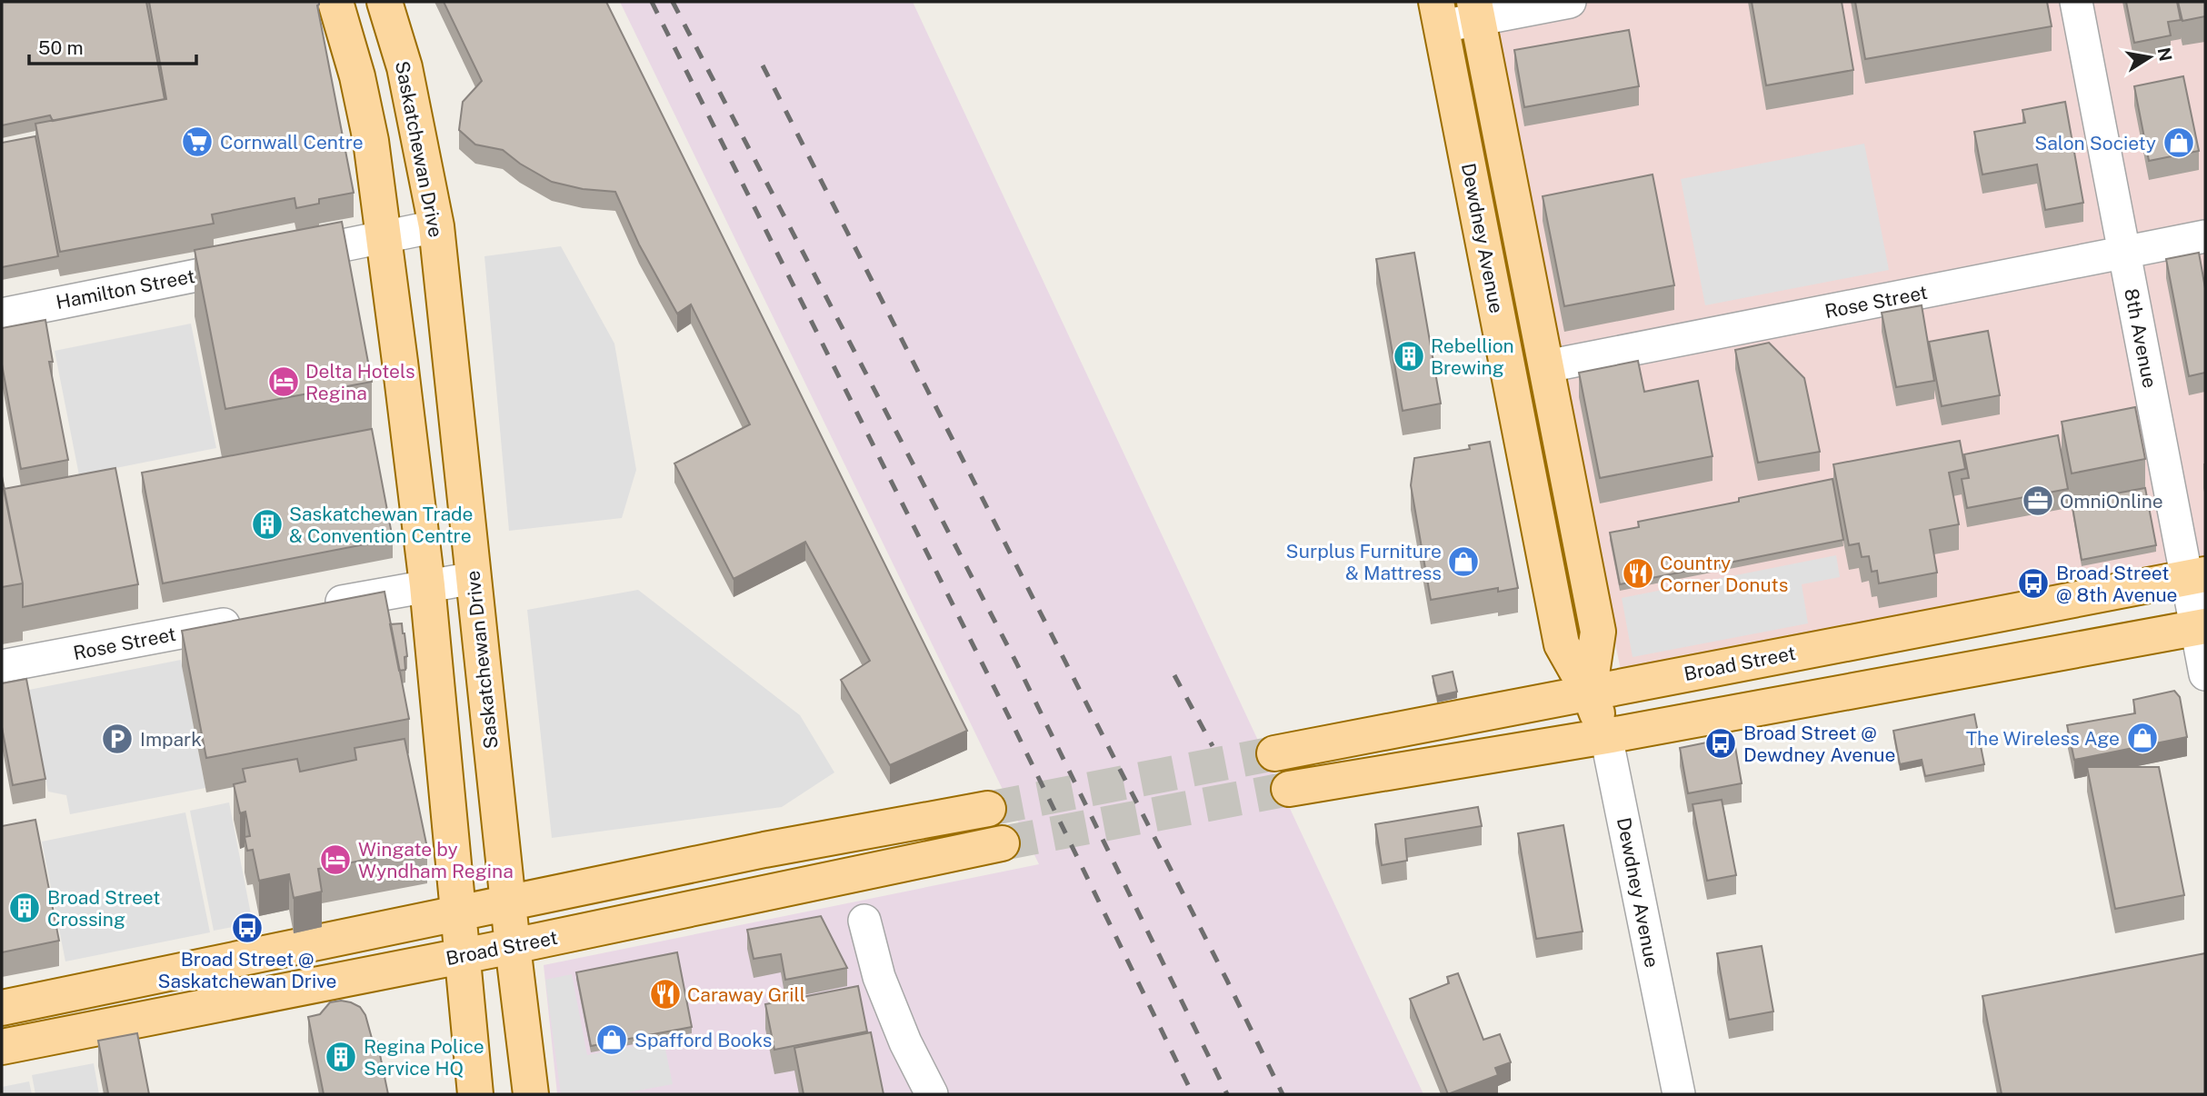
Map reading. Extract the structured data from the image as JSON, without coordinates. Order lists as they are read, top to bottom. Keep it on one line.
{"streets":{"main road":["Saskatchewan Drive","Dewdney Avenue","Broad Street"],"street":["Hamilton Street","Rose Street","8th Avenue"]},"crossings":[["Saskatchewan Drive","Hamilton Street"],["Saskatchewan Drive","Broad Street"],["Dewdney Avenue","Rose Street"],["Dewdney Avenue","Broad Street"],["Rose Street","8th Avenue"],["8th Avenue","Broad Street"]],"places":{"supermarket":["Cornwall Centre"],"shop":["Salon Society","Surplus Furniture & Mattress","The Wireless Age","Spafford Books"],"building":["Rebellion Brewing","Saskatchewan Trade & Convention Centre","Broad Street Crossing","Regina Police Service HQ"],"hotel":["Delta Hotels Regina","Wingate by Wyndham Regina"],"office":["OmniOnline"],"restaurant":["Country Corner Donuts","Caraway Grill"],"bus stop":["Broad Street @ 8th Avenue","Broad Street @ Dewdney Avenue","Broad Street @ Saskatchewan Drive"],"parking":["Impark"]},"scale_bar":"50 m","north":"right"}
